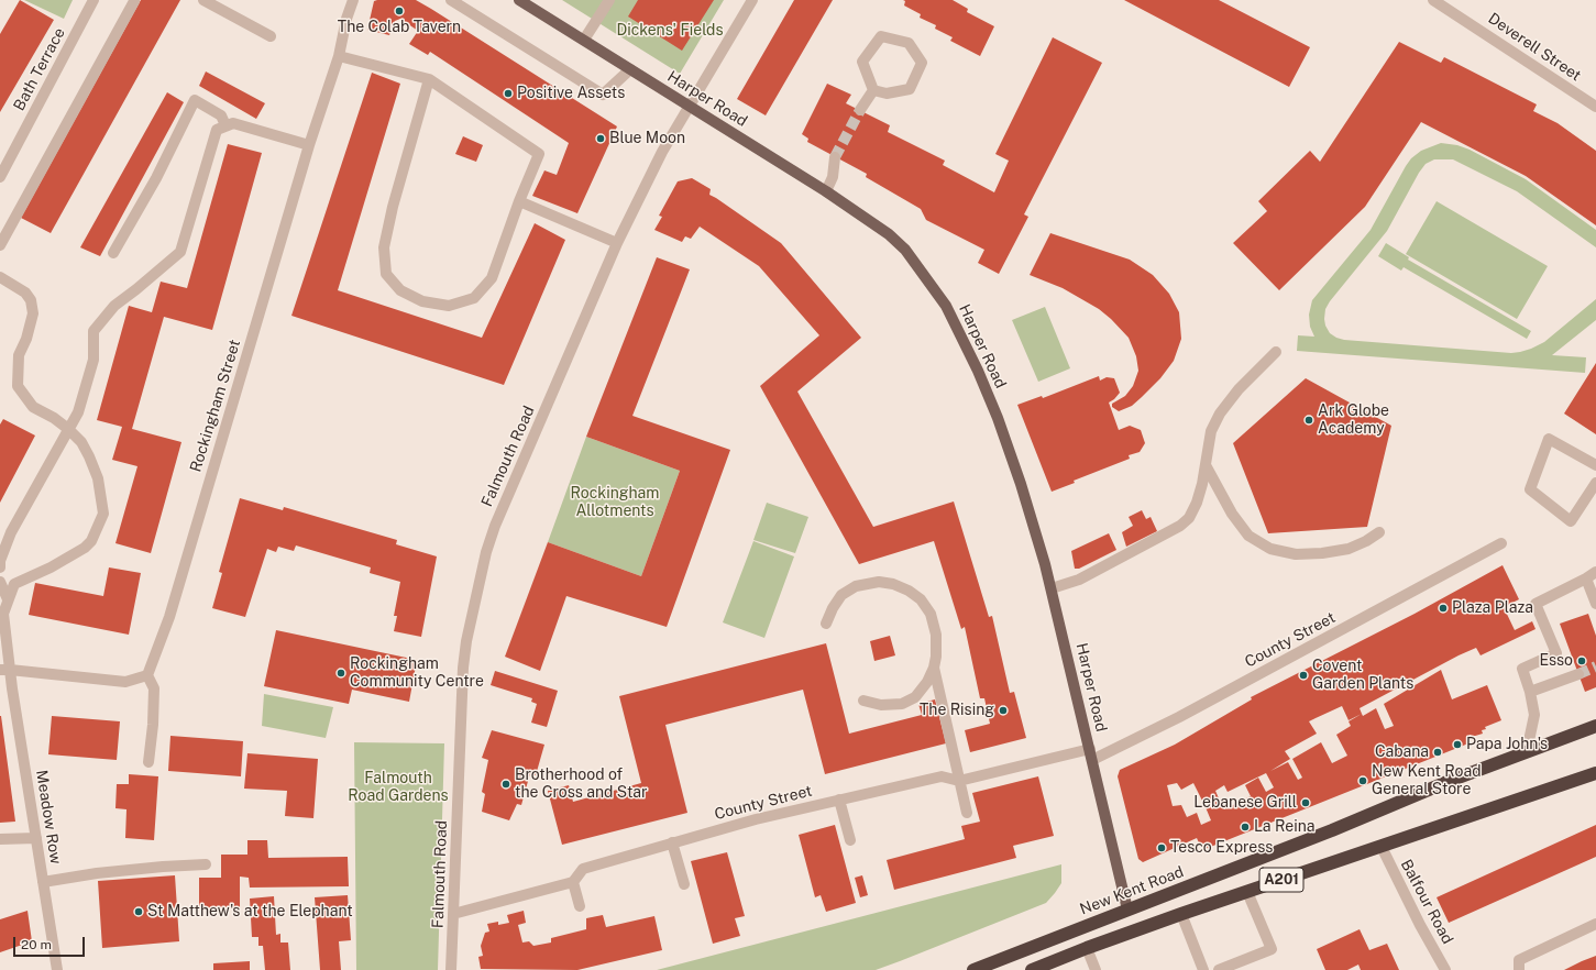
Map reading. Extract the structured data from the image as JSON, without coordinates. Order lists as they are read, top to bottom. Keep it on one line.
{"streets":{"highway":["A201","New Kent Road"],"main road":["Harper Road"],"street":["Deverell Street","Bath Terrace","Rockingham Street","Falmouth Road","County Street","Meadow Row","Balfour Road"]},"crossings":[["Harper Road","Falmouth Road"],["Harper Road","County Street"],["Harper Road","New Kent Road"],["Falmouth Road","County Street"],["A201","Balfour Road"]],"parks":["Dickens' Fields","Rockingham Allotments","Falmouth Road Gardens"],"places":["The Colab Tavern","Positive Assets","Blue Moon","Ark Globe Academy","Plaza Plaza","Esso","Rockingham Community Centre","Covent Garden Plants","The Rising","Papa John's","Cabana","New Kent Road General Store","Brotherhood of the Cross and Star","Lebanese Grill","La Reina","Tesco Express","St Matthew's at the Elephant"],"scale_bar":"20 m"}
